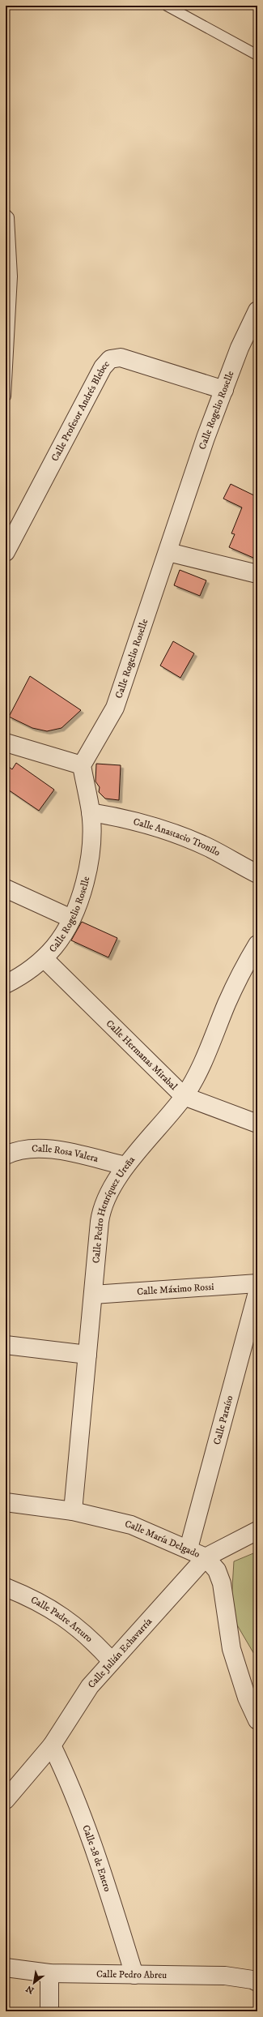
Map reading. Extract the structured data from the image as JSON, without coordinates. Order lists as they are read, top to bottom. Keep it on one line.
{"streets":{"street":["Calle Rogelio Roselle","Calle Profesor Andrés Blebec","Calle Anastacio Tronilo","Calle Hermanas Mirabal","Calle Rosa Valera","Calle Pedro Henríquez Ureña","Calle Máximo Rossi","Calle Paraíso","Calle María Delgado","Calle Padre Arturo","Calle Julián Echavarría","Calle 28 de Enero","Calle Pedro Abreu"]},"crossings":[["Calle Rogelio Roselle","Calle Profesor Andrés Blebec"],["Calle Rogelio Roselle","Calle Anastacio Tronilo"],["Calle Rogelio Roselle","Calle Hermanas Mirabal"],["Calle Hermanas Mirabal","Calle Pedro Henríquez Ureña"],["Calle Rosa Valera","Calle Pedro Henríquez Ureña"],["Calle Pedro Henríquez Ureña","Calle Máximo Rossi"],["Calle Pedro Henríquez Ureña","Calle María Delgado"],["Calle Paraíso","Calle María Delgado"],["Calle María Delgado","Calle Julián Echavarría"],["Calle Padre Arturo","Calle Julián Echavarría"],["Calle Julián Echavarría","Calle 28 de Enero"],["Calle 28 de Enero","Calle Pedro Abreu"]],"north":"bottom left"}
